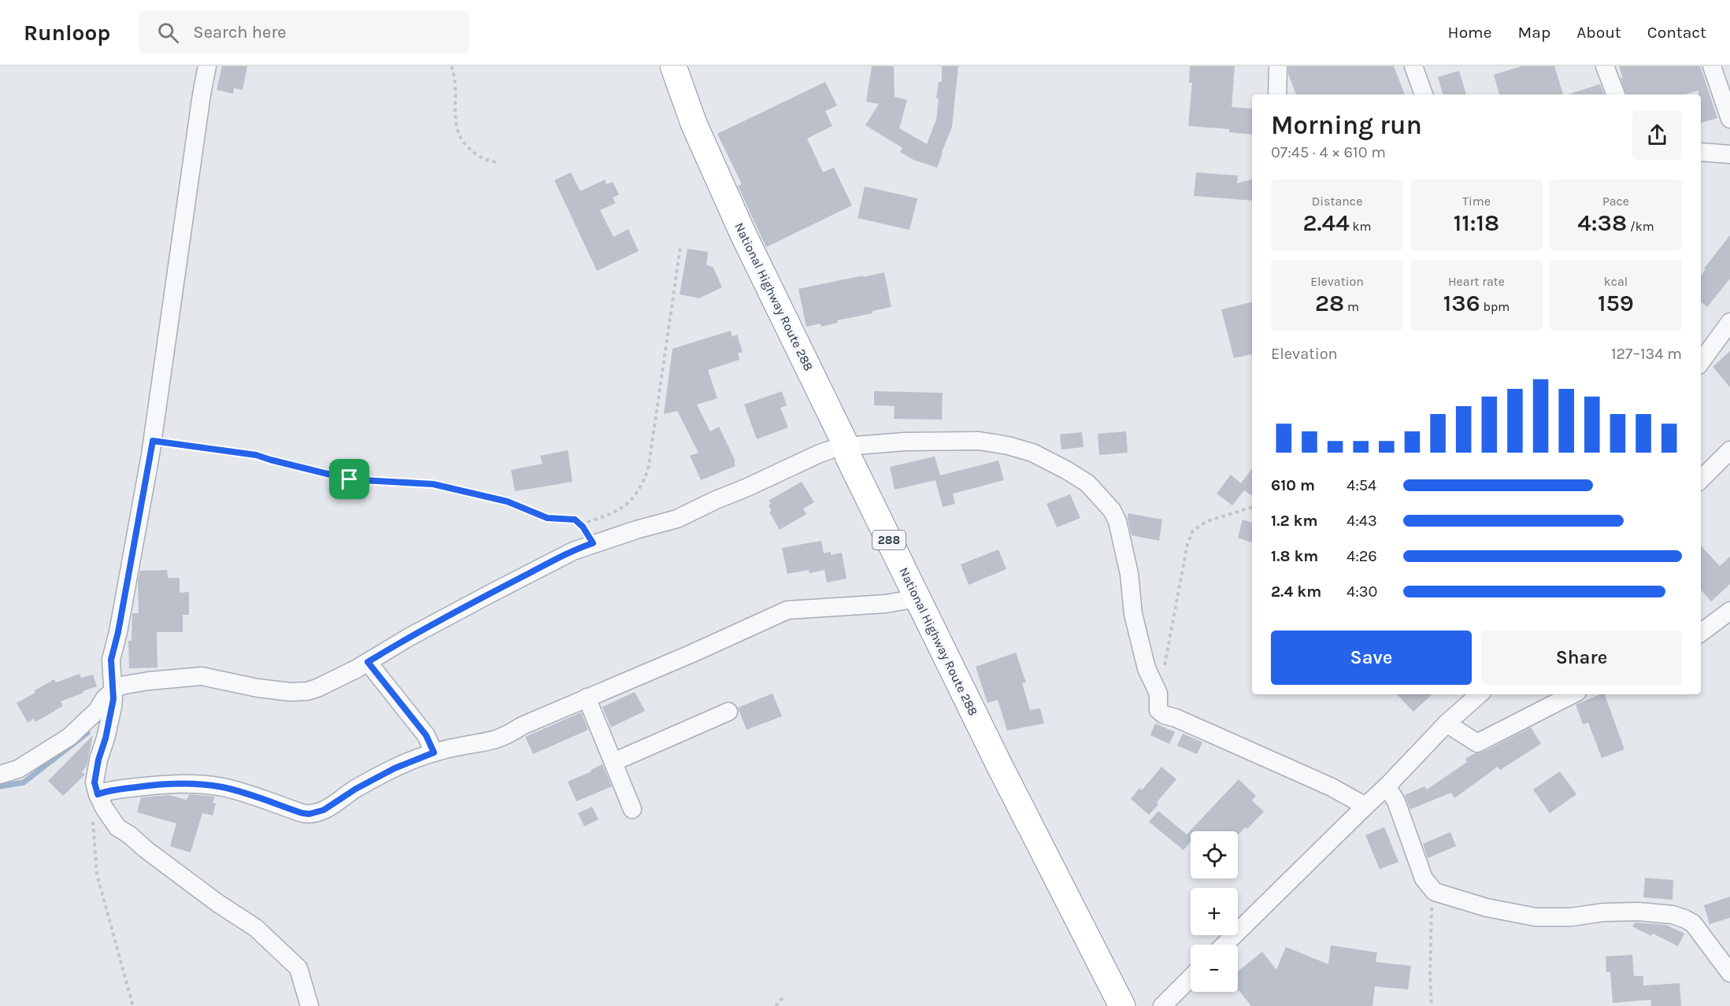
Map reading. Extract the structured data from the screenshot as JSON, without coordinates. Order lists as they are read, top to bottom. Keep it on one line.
{"streets":{"highway":["National Highway Route 288","288"]},"page":{"header":"Runloop","search":"Search here","nav":["Home","Map","About","Contact"],"heading":["Morning run","07:45 · 4 × 610 m"],"stats":[["Distance","2.44 km"],["Time","11:18"],["Pace","4:38 /km"],["Elevation","28 m"],["Heart rate","136 bpm"],["kcal","159"]],"chart":["Elevation","127–134 m"],"list":[{"name":"610 m","note":"4:54"},{"name":"1.2 km","note":"4:43"},{"name":"1.8 km","note":"4:26"},{"name":"2.4 km","note":"4:30"}],"buttons":["Save","Share"],"map_buttons":["+","−"]}}
